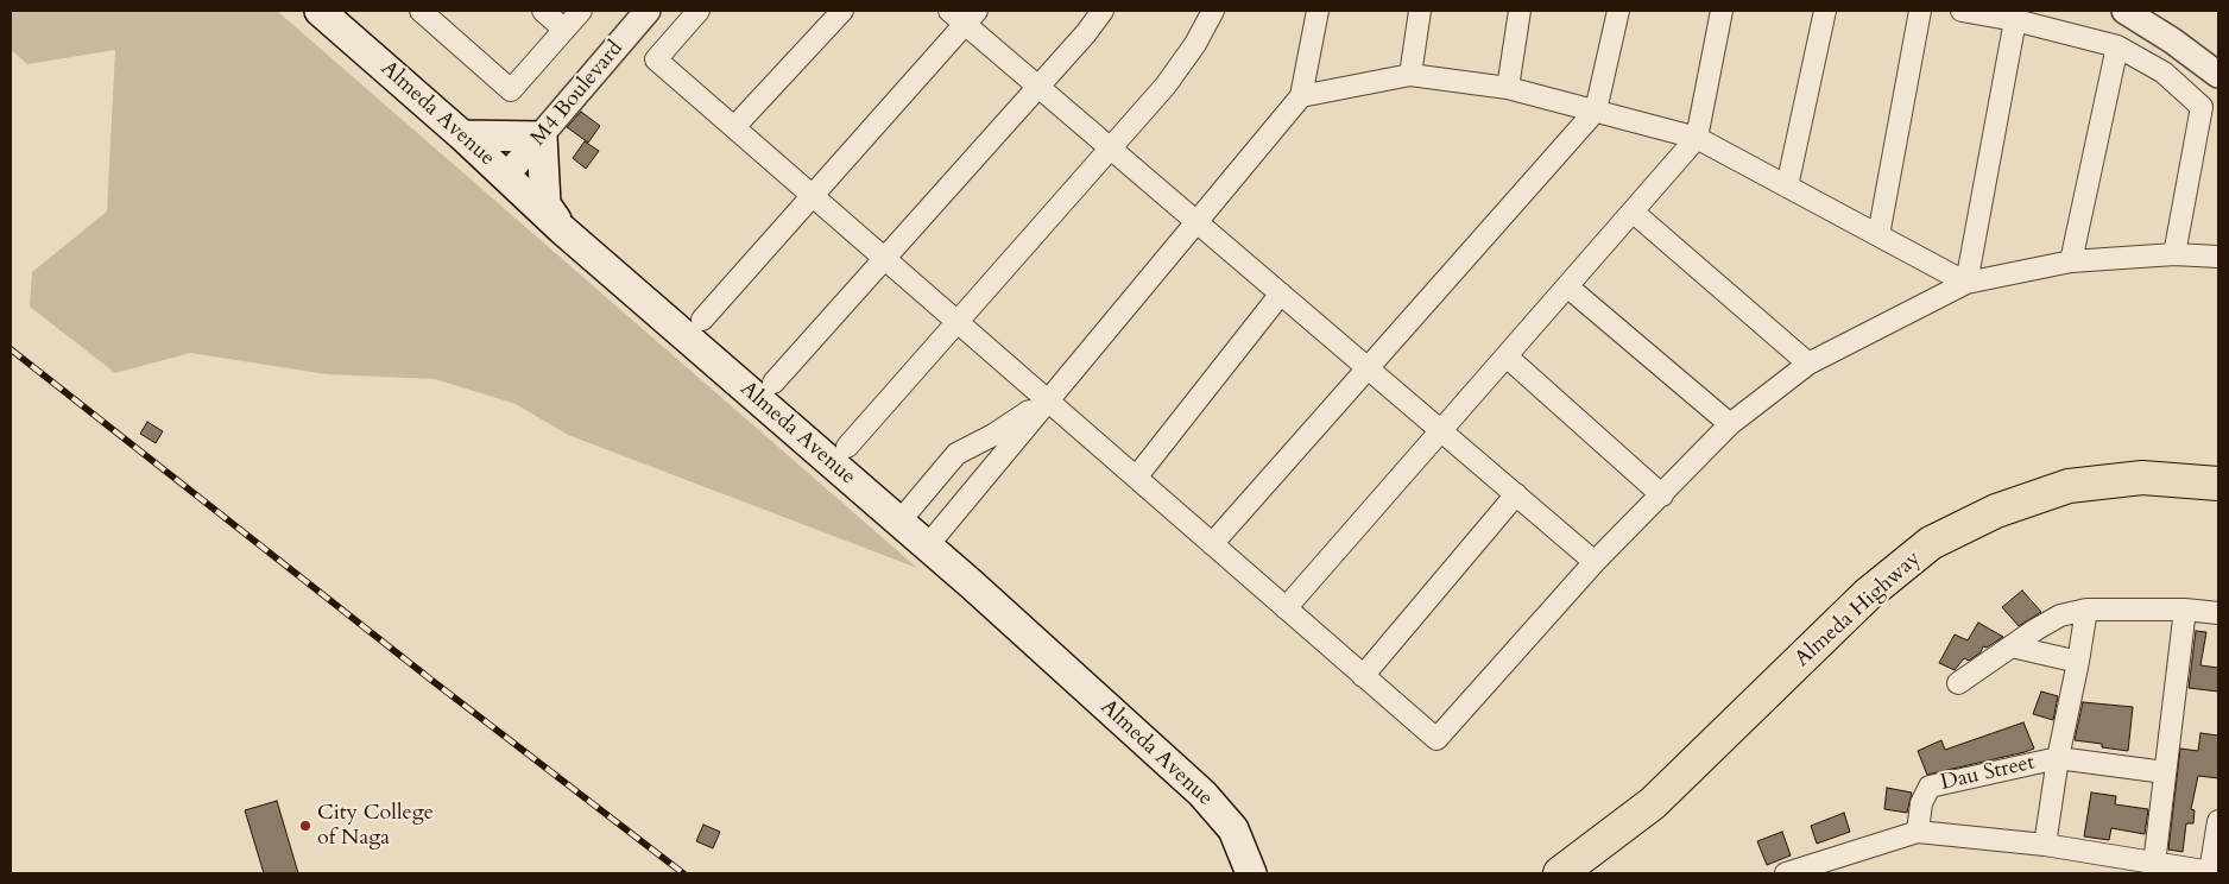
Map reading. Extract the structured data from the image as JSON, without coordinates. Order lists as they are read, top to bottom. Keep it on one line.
{"streets":{"highway":["Almeda Highway"],"main road":["Almeda Avenue"],"street":["M4 Boulevard","Dau Street"]},"crossings":[["M4 Boulevard","Almeda Avenue"]],"places":["City College of Naga"]}
